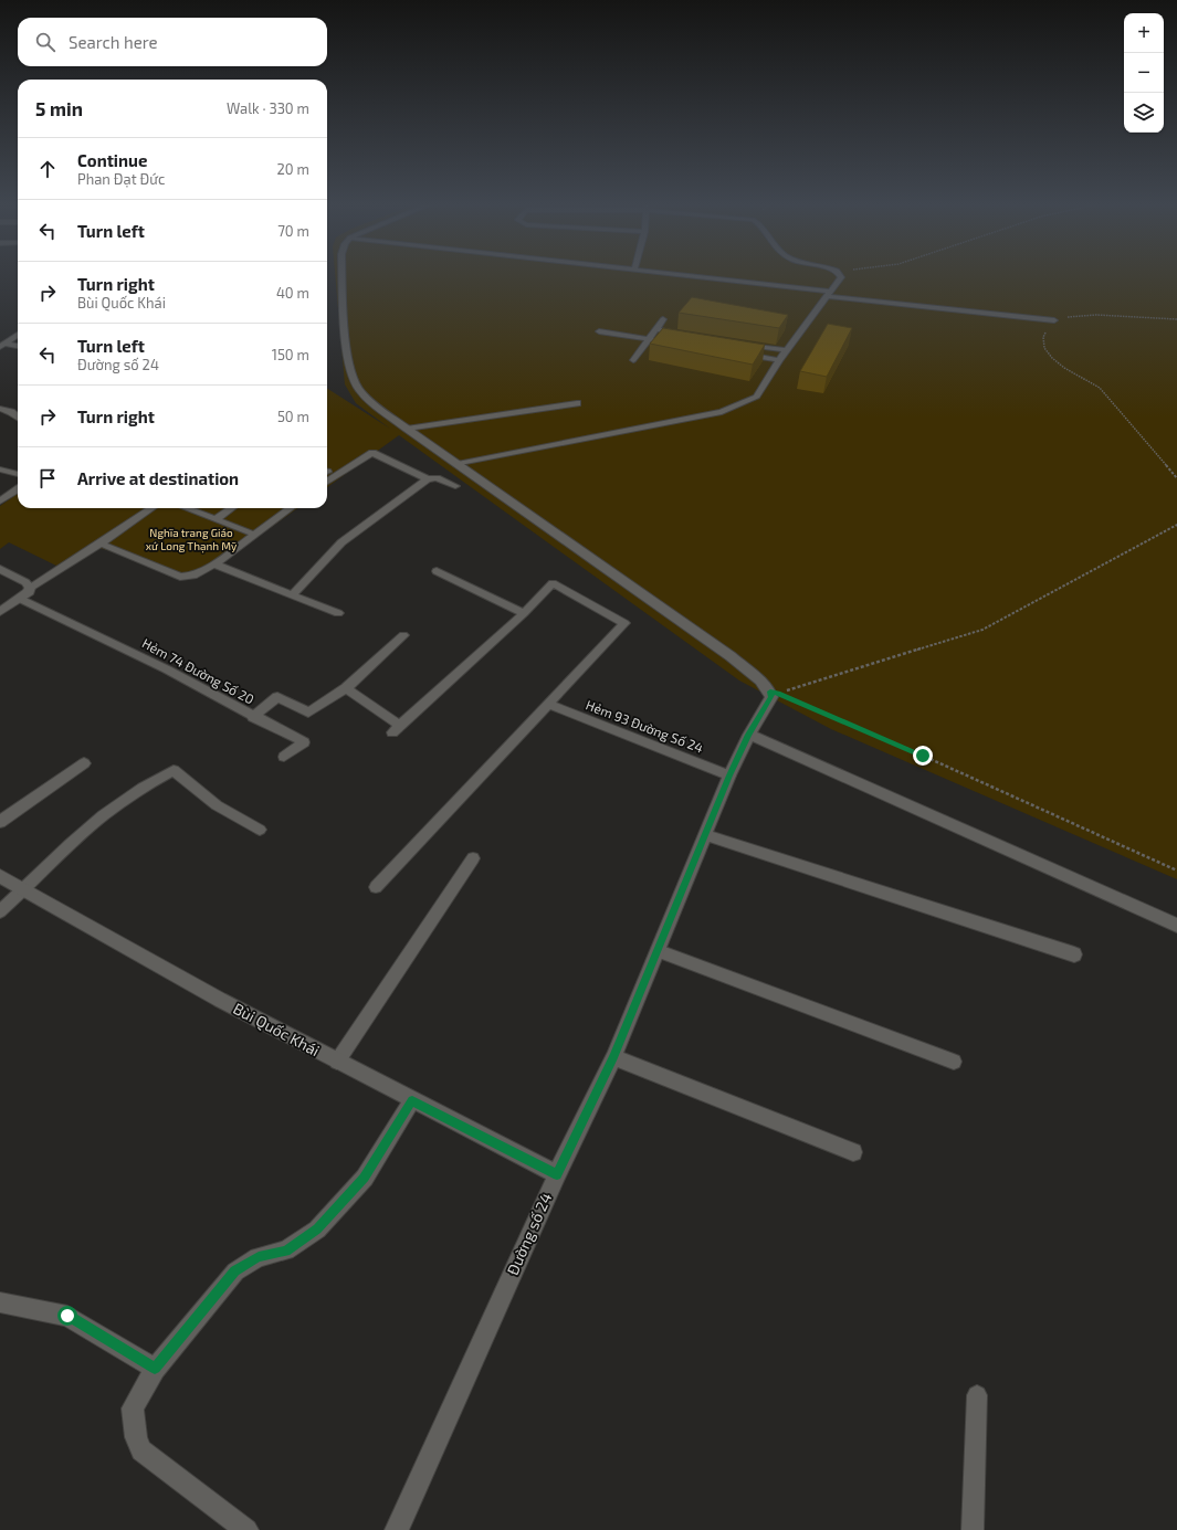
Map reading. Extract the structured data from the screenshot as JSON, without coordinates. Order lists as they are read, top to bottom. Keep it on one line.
{"streets":{"street":["Bùi Quốc Khái","Đường số 24"],"lane":["Hẻm 74 Đường Số 20","Hẻm 93 Đường Số 24"]},"crossings":[["Hẻm 93 Đường Số 24","Đường số 24"],["Bùi Quốc Khái","Đường số 24"]],"parks":["Nghĩa trang Giáo xứ Long Thạnh Mỹ"],"page":{"map_buttons":["+","−"],"search":"Search here","heading":["5 min","Walk · 330 m"],"list":[["Continue","Phan Đạt Đức","20 m"],["Turn left","70 m"],["Turn right","Bùi Quốc Khái","40 m"],["Turn left","Đường số 24","150 m"],["Turn right","50 m"],"Arrive at destination"]}}
